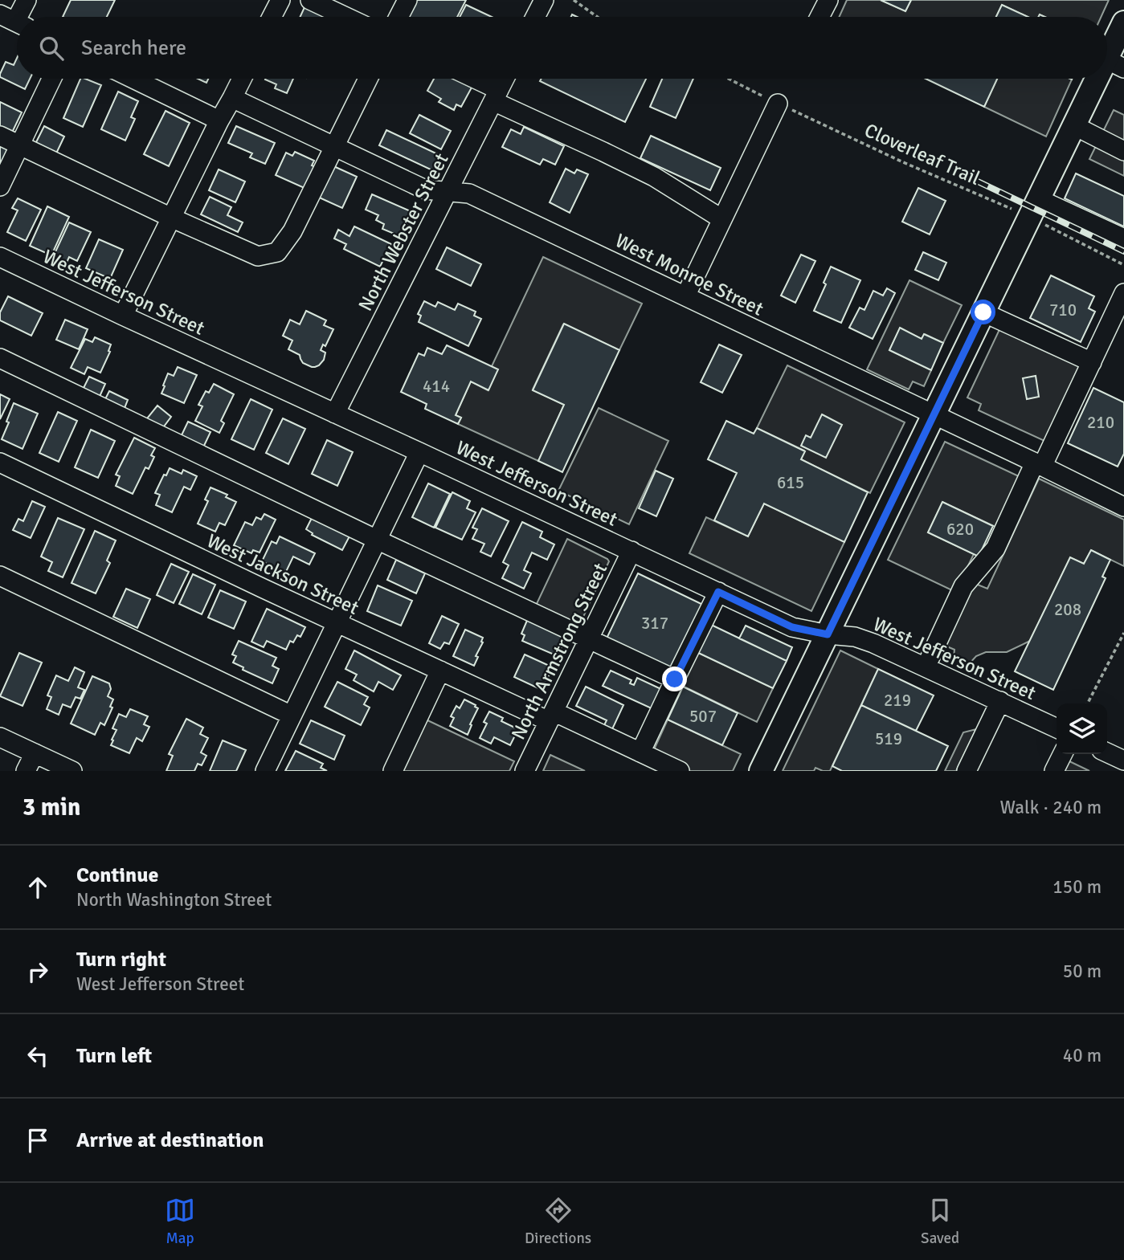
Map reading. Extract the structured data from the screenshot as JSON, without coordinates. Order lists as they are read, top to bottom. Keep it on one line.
{"streets":{"street":["North Webster Street","West Monroe Street","West Jefferson Street","West Jackson Street","North Armstrong Street"],"path":["Cloverleaf Trail"]},"crossings":[["North Webster Street","West Monroe Street"],["North Webster Street","West Jefferson Street"],["West Jefferson Street","North Armstrong Street"],["West Jackson Street","North Armstrong Street"]],"house_numbers":["710","414","210","615","620","208","317","219","507","519"],"page":{"search":"Search here","heading":["3 min","Walk · 240 m"],"list":[["Continue","North Washington Street","150 m"],["Turn right","West Jefferson Street","50 m"],["Turn left","40 m"],"Arrive at destination"],"nav":["Map","Directions","Saved"]}}
